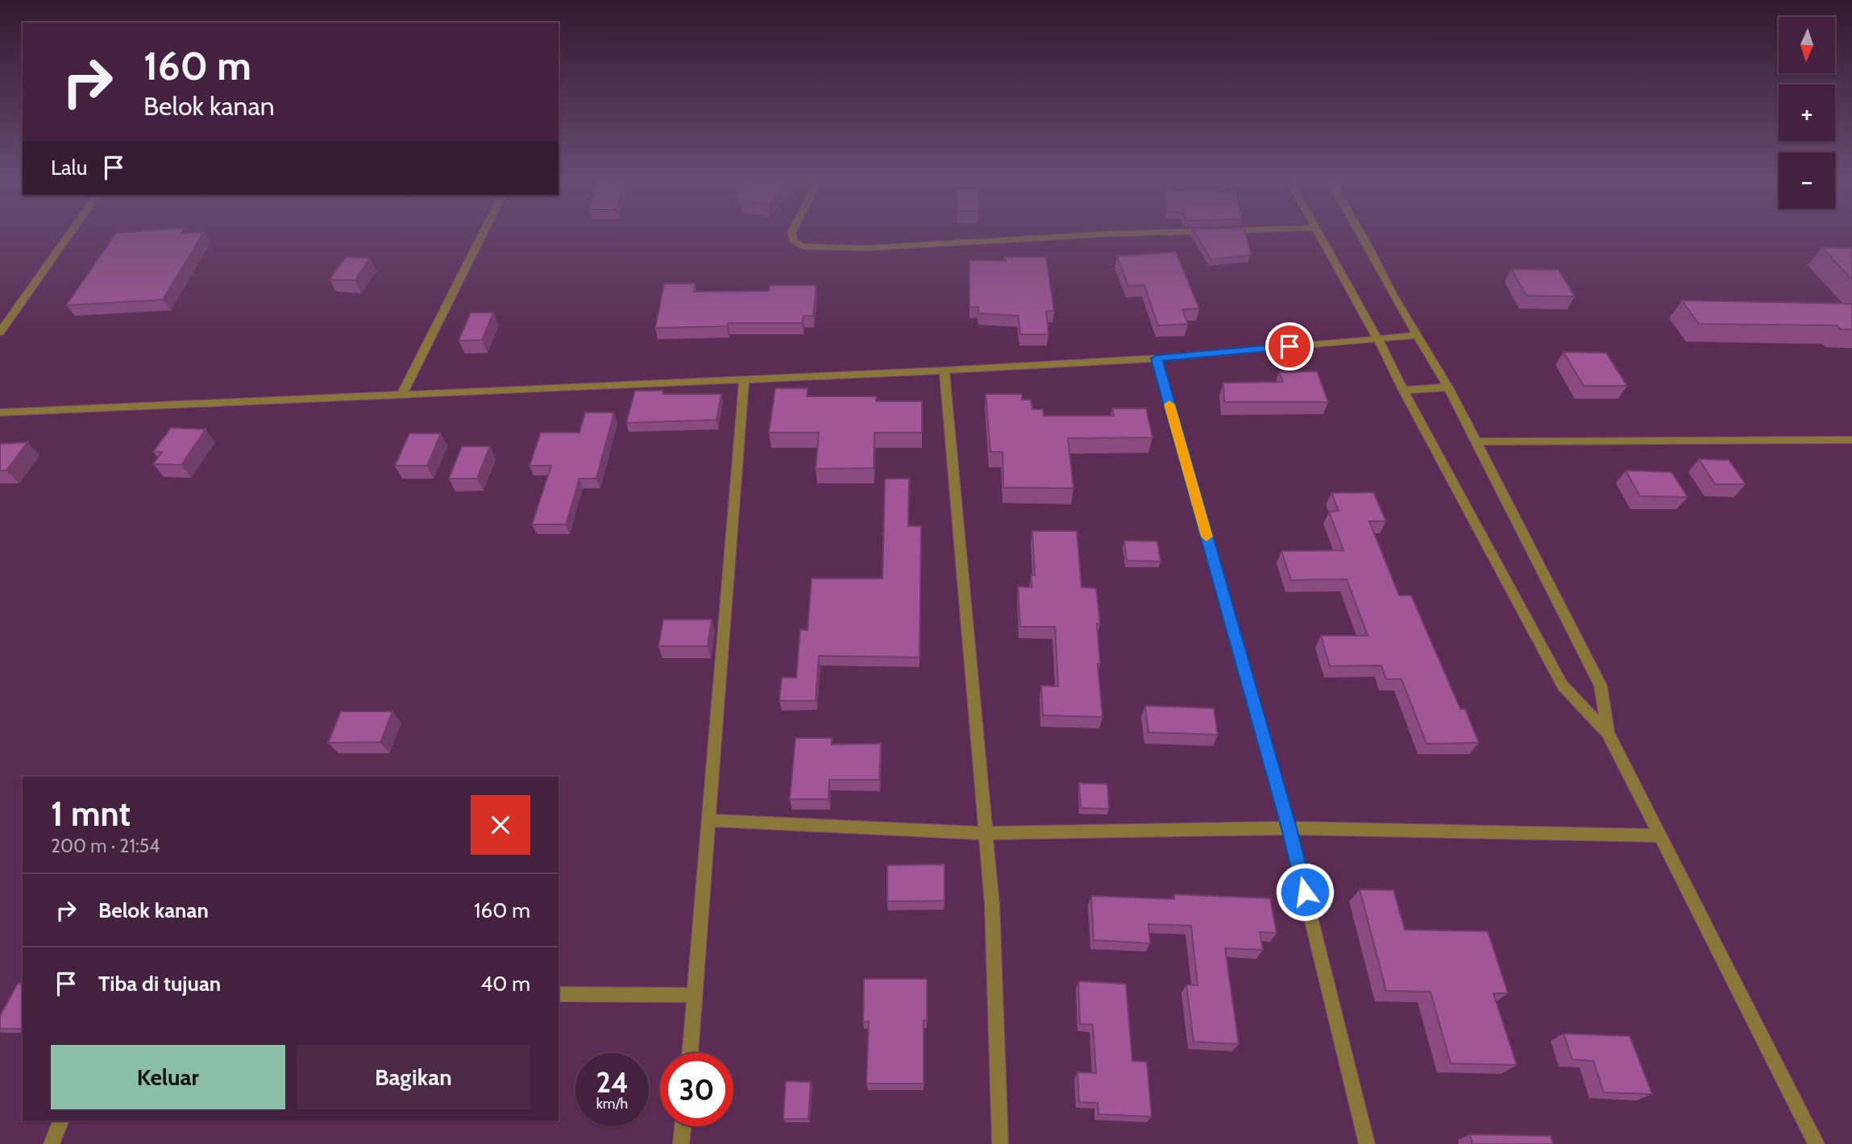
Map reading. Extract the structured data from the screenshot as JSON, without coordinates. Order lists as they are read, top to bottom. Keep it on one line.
{"north":"bottom","page":{"map_buttons":["+","−"],"turn":["160 m","Belok kanan"],"then":"Lalu","heading":["1 mnt","200 m · 21:54"],"list":[{"name":"Belok kanan","value":"160 m"},{"name":"Tiba di tujuan","value":"40 m"}],"buttons":["Keluar","Bagikan"],"speed":"24 km/h","limit":"30"}}
